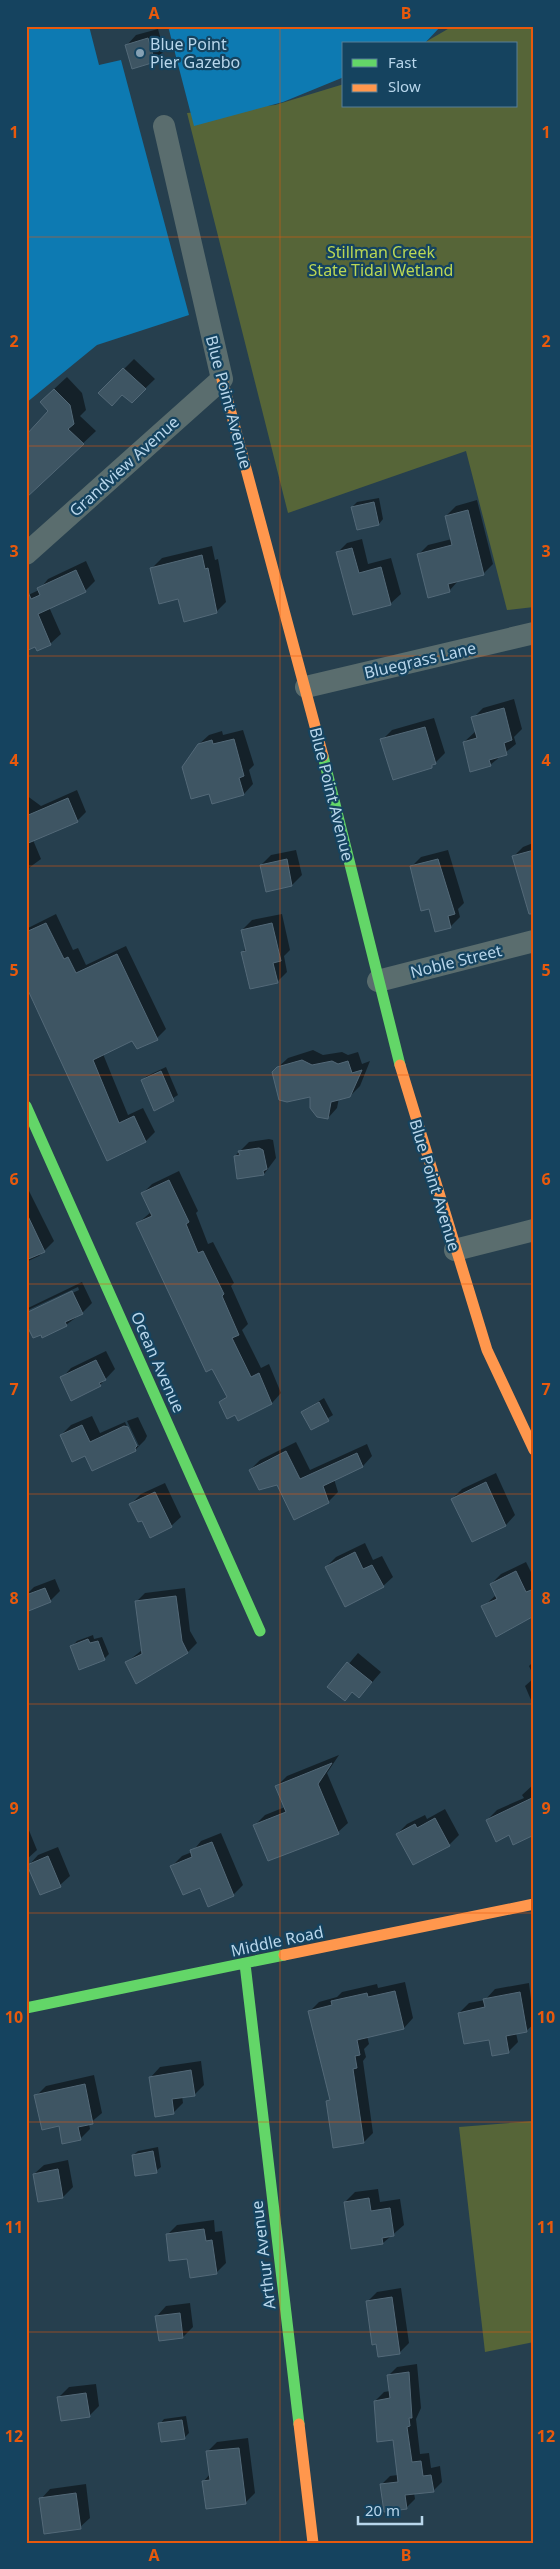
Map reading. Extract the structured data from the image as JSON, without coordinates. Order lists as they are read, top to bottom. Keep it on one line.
{"streets":{"street":["Blue Point Avenue","Grandview Avenue","Bluegrass Lane","Noble Street","Ocean Avenue","Middle Road","Arthur Avenue"]},"crossings":[["Blue Point Avenue","Grandview Avenue"],["Blue Point Avenue","Bluegrass Lane"],["Blue Point Avenue","Noble Street"],["Middle Road","Arthur Avenue"]],"parks":["Stillman Creek State Tidal Wetland"],"places":["Blue Point Pier Gazebo"],"legend":["Fast","Slow"],"scale_bar":"20 m","grid":{"columns":["A","B"],"rows":["1","2","3","4","5","6","7","8","9","10","11","12"]}}
